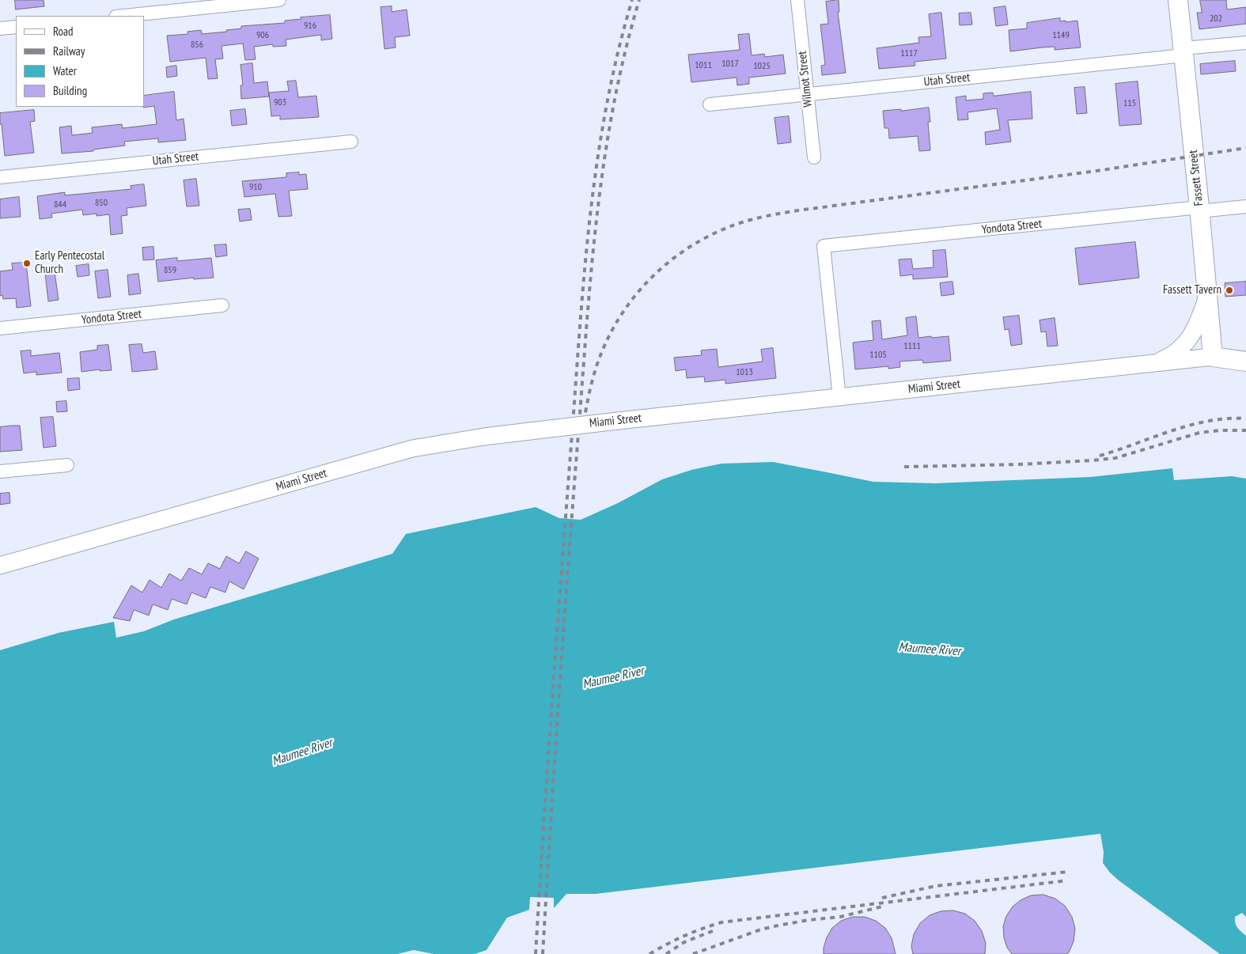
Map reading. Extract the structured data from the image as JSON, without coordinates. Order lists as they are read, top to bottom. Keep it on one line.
{"streets":{"main road":["Fassett Street","Miami Street"],"street":["Wilmot Street","Utah Street","Yondota Street"]},"crossings":[["Wilmot Street","Utah Street"],["Utah Street","Fassett Street"],["Fassett Street","Yondota Street"],["Fassett Street","Miami Street"],["Yondota Street","Miami Street"]],"water":["Maumee River"],"places":["Early Pentecostal Church","Fassett Tavern"],"house_numbers":["202","916","906","1149","856","1117","1017","1011","1025","903","115","910","850","844","859","1111","1105","1013"],"legend":["Road","Railway","Water","Building"]}
